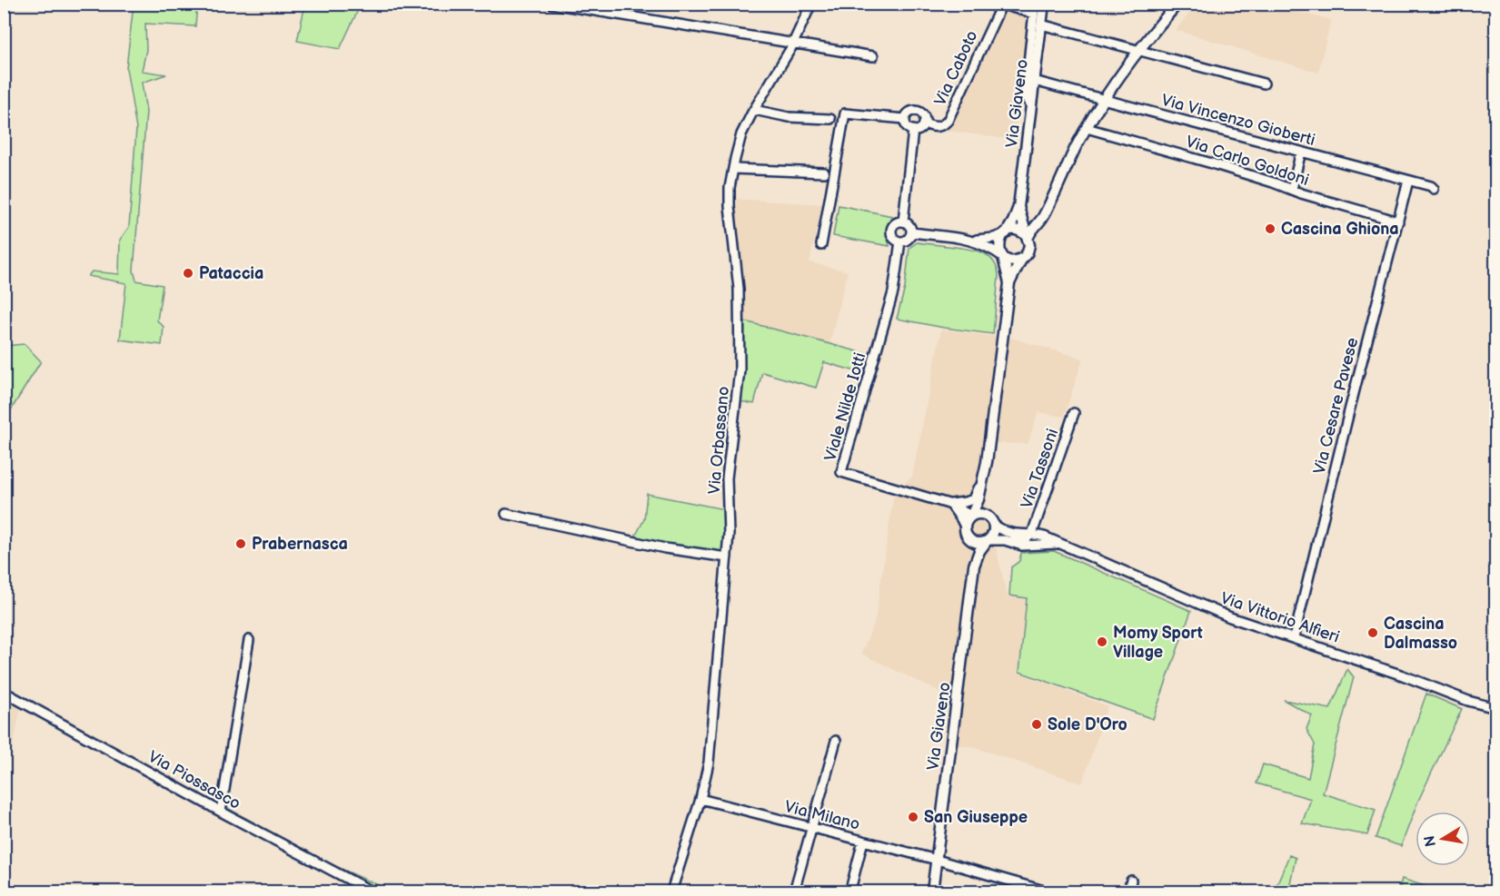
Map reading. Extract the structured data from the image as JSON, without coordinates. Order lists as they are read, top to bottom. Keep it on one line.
{"streets":{"main road":["Via Giaveno"],"street":["Via Caboto","Via Vincenzo Gioberti","Via Carlo Goldoni","Via Cesare Pavese","Viale Nilde Iotti","Via Orbassano","Via Tassoni","Via Vittorio Alfieri","Via Piossasco","Via Milano"]},"crossings":[["Via Caboto","Viale Nilde Iotti"],["Via Giaveno","Via Vincenzo Gioberti"],["Via Giaveno","Viale Nilde Iotti"],["Via Giaveno","Via Vittorio Alfieri"],["Via Giaveno","Via Milano"],["Via Vincenzo Gioberti","Via Cesare Pavese"],["Via Carlo Goldoni","Via Cesare Pavese"],["Via Cesare Pavese","Via Vittorio Alfieri"],["Via Orbassano","Via Milano"],["Via Tassoni","Via Vittorio Alfieri"]],"places":["Cascina Ghiona","Pataccia","Prabernasca","Cascina Dalmasso","Momy Sport Village","Sole D'Oro","San Giuseppe"],"north":"left"}
